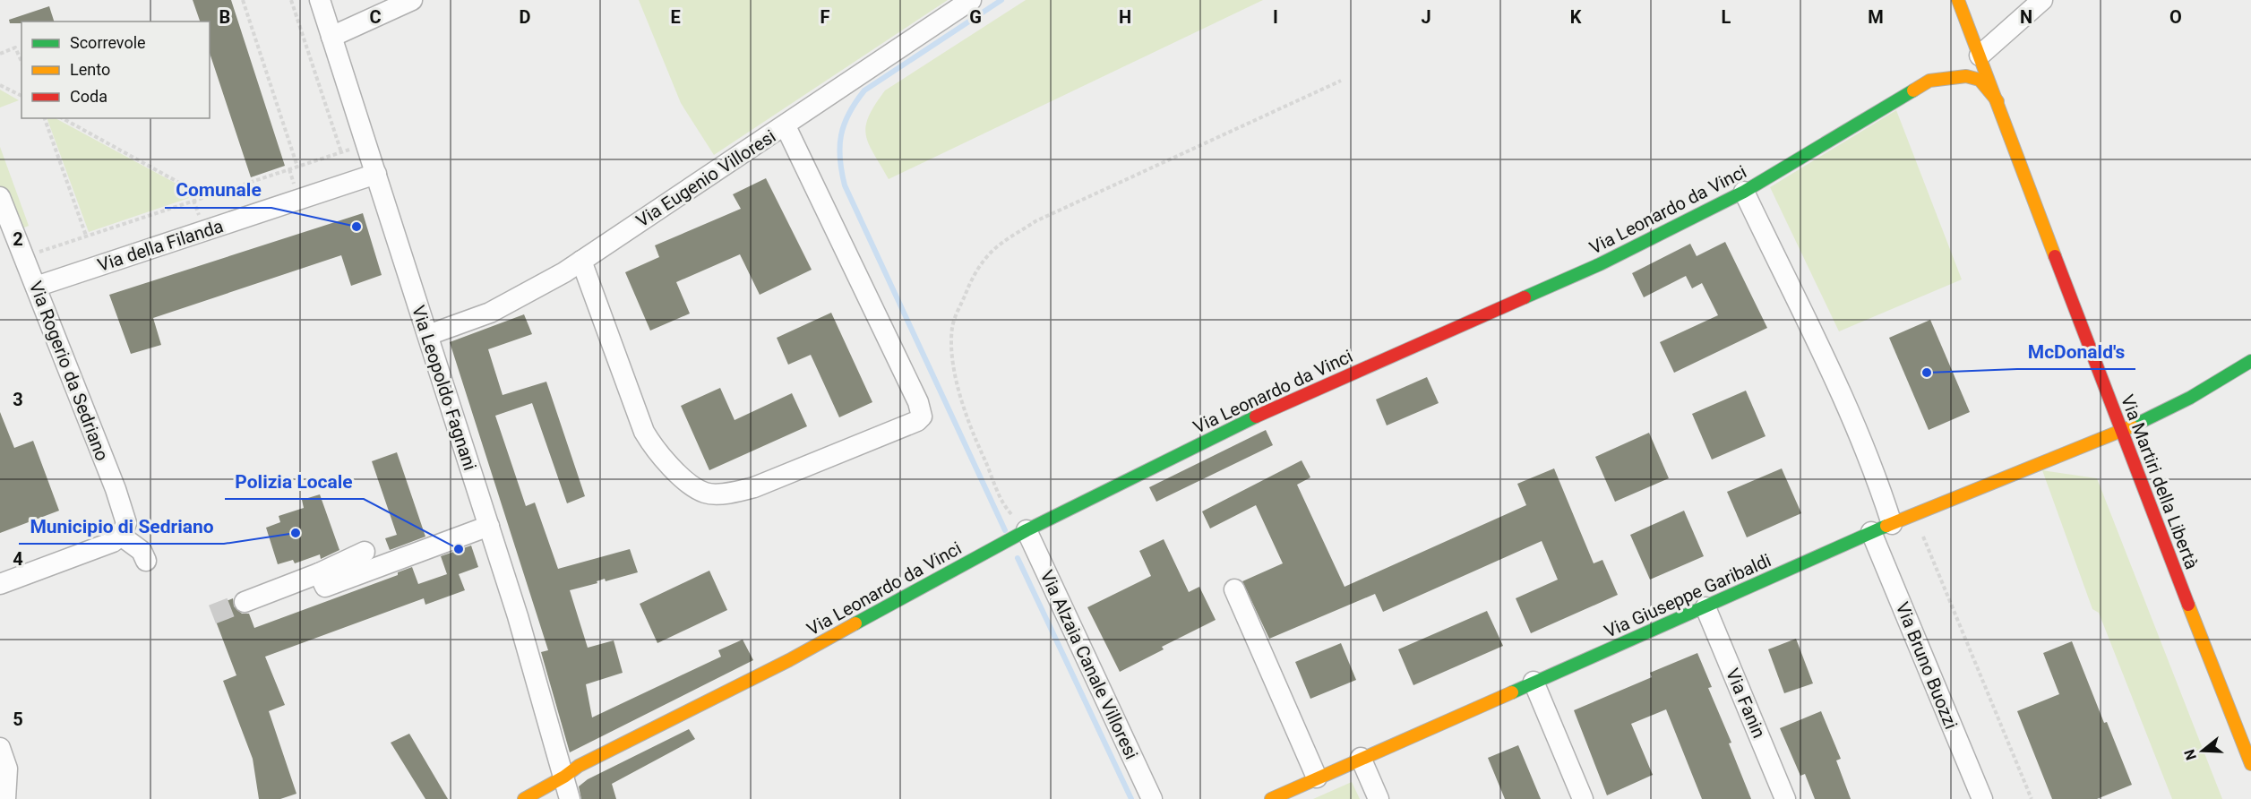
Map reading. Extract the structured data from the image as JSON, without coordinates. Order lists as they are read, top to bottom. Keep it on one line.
{"streets":{"street":["Via Eugenio Villoresi","Via Leonardo da Vinci","Via della Filanda","Via Rogerio da Sedriano","Via Leopoldo Fagnani","Via Martiri della Libertà","Via Giuseppe Garibaldi","Via Alzaia Canale Villoresi","Via Bruno Buozzi","Via Fanin"]},"crossings":[["Via Eugenio Villoresi","Via Leopoldo Fagnani"],["Via Leonardo da Vinci","Via Leopoldo Fagnani"],["Via Leonardo da Vinci","Via Martiri della Libertà"],["Via Leonardo da Vinci","Via Alzaia Canale Villoresi"],["Via della Filanda","Via Rogerio da Sedriano"],["Via della Filanda","Via Leopoldo Fagnani"],["Via Martiri della Libertà","Via Giuseppe Garibaldi"],["Via Giuseppe Garibaldi","Via Bruno Buozzi"],["Via Giuseppe Garibaldi","Via Fanin"]],"places":["Comunale","McDonald's","Municipio di Sedriano","Polizia Locale"],"legend":["Scorrevole","Lento","Coda"],"north":"left","grid":{"columns":["B","C","D","E","F","G","H","I","J","K","L","M","N","O"],"rows":["2","3","4","5"]}}
